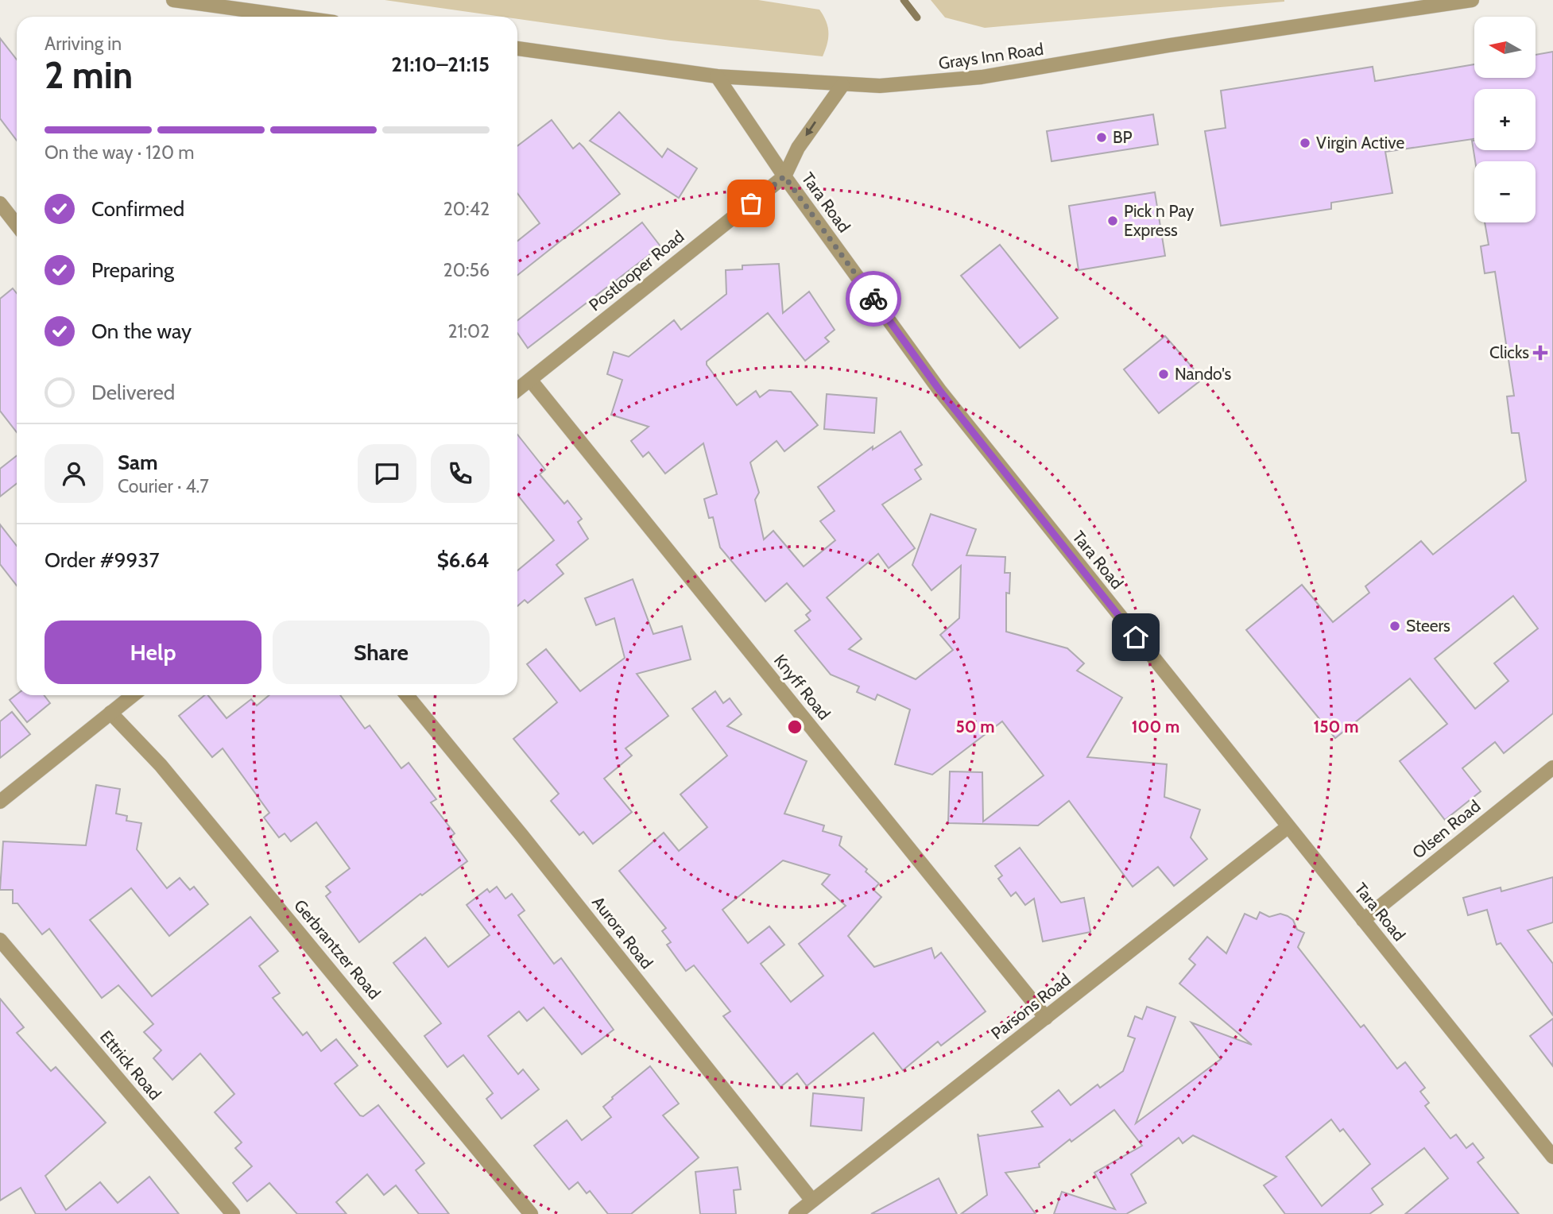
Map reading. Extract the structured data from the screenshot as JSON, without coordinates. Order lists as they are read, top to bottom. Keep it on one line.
{"streets":{"street":["Grays Inn Road","Tara Road","Postlooper Road","Knyff Road","Olsen Road","Aurora Road","Gerbrantzer Road","Parsons Road","Ettrick Road"]},"crossings":[["Grays Inn Road","Tara Road"],["Tara Road","Postlooper Road"],["Tara Road","Olsen Road"],["Tara Road","Parsons Road"],["Postlooper Road","Knyff Road"],["Knyff Road","Parsons Road"],["Aurora Road","Parsons Road"]],"places":{"other":["BP","Virgin Active","Pick n Pay Express","Nando's","Steers"],"health":["Clicks"]},"north":"left","page":{"map_buttons":["+","−"],"heading":["2 min","Arriving in","21:10–21:15"],"panel":["Sam","Courier · 4.7","Order #9937","$6.64"],"bar":"On the way · 120 m","list":[["Confirmed","20:42"],["Preparing","20:56"],["On the way","21:02"],"Delivered"],"buttons":["Help","Share"]},"rings":["50 m","100 m","150 m"]}
